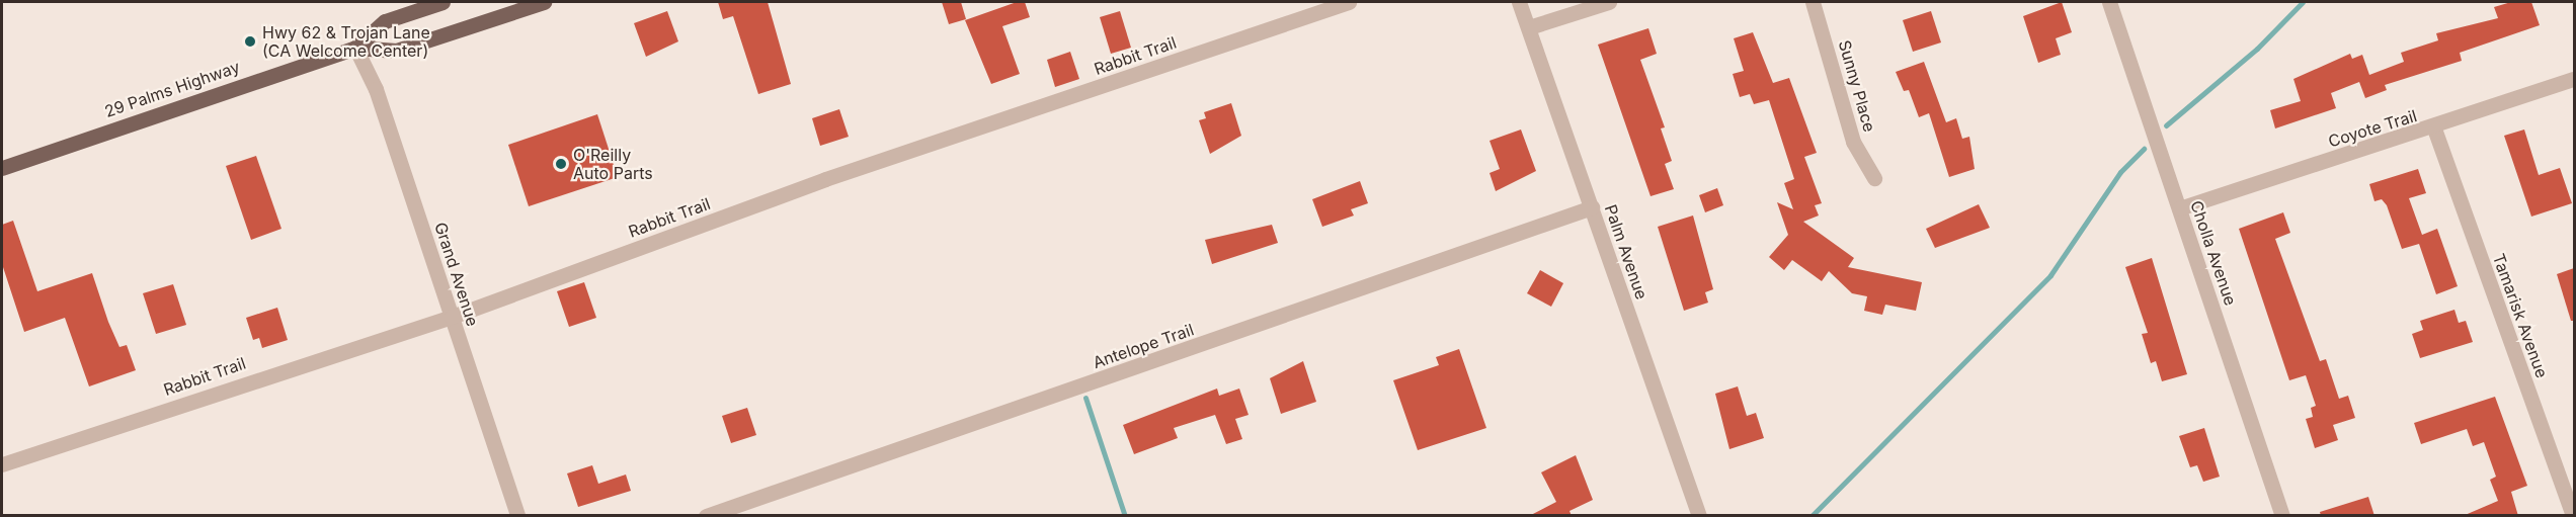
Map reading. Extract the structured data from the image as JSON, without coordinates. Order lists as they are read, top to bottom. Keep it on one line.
{"streets":{"main road":["29 Palms Highway"],"street":["Rabbit Trail","Sunny Place","Coyote Trail","Palm Avenue","Cholla Avenue","Grand Avenue","Tamarisk Avenue","Antelope Trail"]},"crossings":[["Rabbit Trail","Grand Avenue"],["29 Palms Highway","Grand Avenue"],["Coyote Trail","Cholla Avenue"],["Coyote Trail","Tamarisk Avenue"],["Palm Avenue","Antelope Trail"]],"places":["Hwy 62 & Trojan Lane (CA Welcome Center)","O'Reilly Auto Parts"]}
